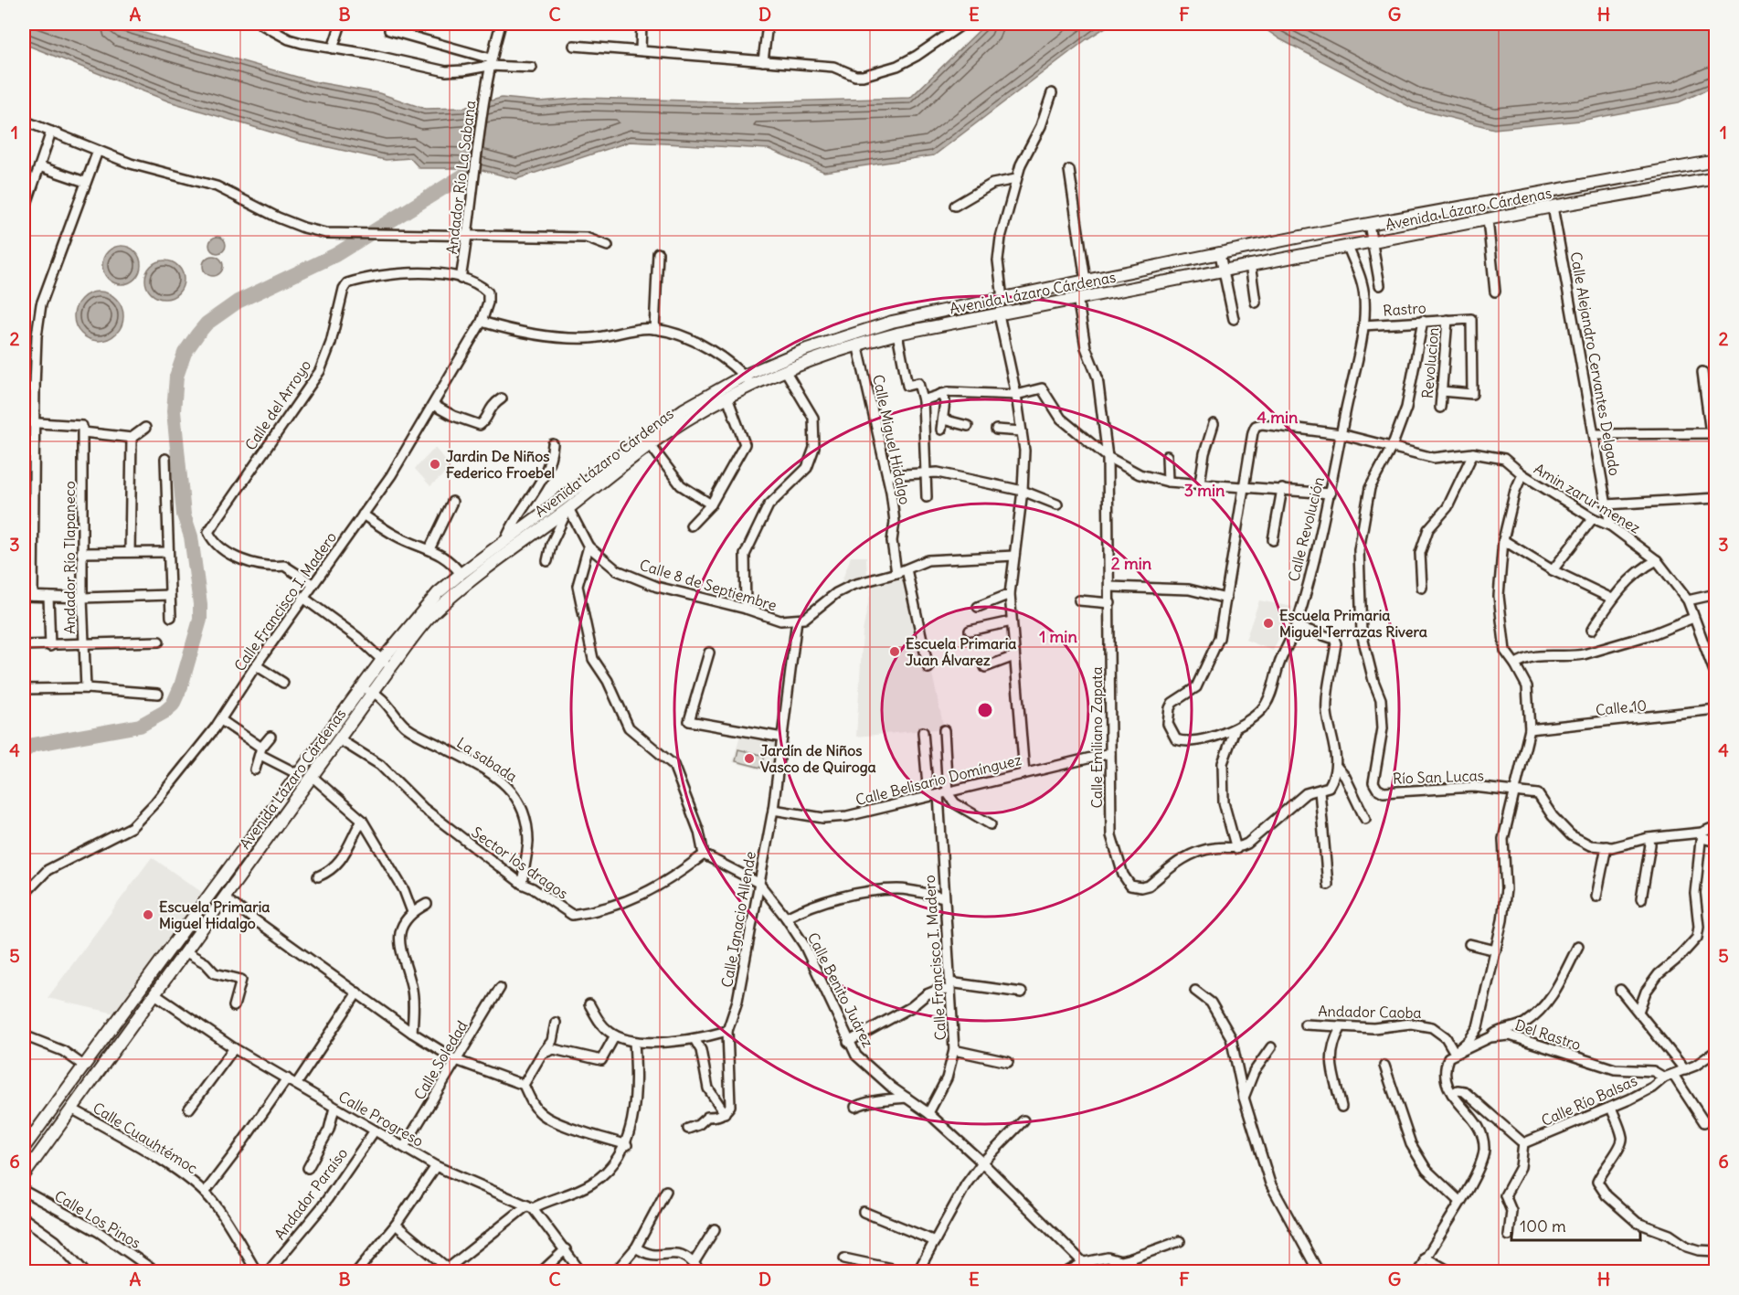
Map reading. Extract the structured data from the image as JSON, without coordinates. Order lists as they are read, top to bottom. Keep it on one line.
{"streets":{"main road":["Avenida Lázaro Cárdenas"],"street":["Andador Río La Sabana","Rastro","Revolucion","Calle Alejandro Cervantes Delgado","Calle del Arroyo","Calle Miguel Hidalgo","Amin zarur menez","Calle Revolución","Andador Río Tlapaneco","Calle 8 de Septiembre","Calle Francisco I. Madero","Calle 10","Calle Emiliano Zapata","La sabada","Río San Lucas","Calle Belisario Domínguez","Sector los dragos","Calle Ignacio Allende","Calle Benito Juárez","Andador Caoba","Del Rastro","Calle Soledad","Calle Río Balsas","Calle Progreso","Calle Cuauhtémoc","Andador Paraíso","Calle Los Pinos"]},"crossings":[["Andador Río La Sabana","Calle del Arroyo"],["Andador Río La Sabana","Calle Francisco I. Madero"],["Avenida Lázaro Cárdenas","Calle Alejandro Cervantes Delgado"],["Avenida Lázaro Cárdenas","Calle Miguel Hidalgo"],["Avenida Lázaro Cárdenas","Calle Revolución"],["Avenida Lázaro Cárdenas","Calle Emiliano Zapata"],["Avenida Lázaro Cárdenas","La sabada"],["Avenida Lázaro Cárdenas","Sector los dragos"],["Avenida Lázaro Cárdenas","Calle Progreso"],["Avenida Lázaro Cárdenas","Calle Cuauhtémoc"],["Rastro","Revolucion"],["Rastro","Calle Revolución"],["Calle Alejandro Cervantes Delgado","Amin zarur menez"],["Calle del Arroyo","Calle Francisco I. Madero"],["Amin zarur menez","Calle Revolución"],["Amin zarur menez","Río San Lucas"],["Calle 8 de Septiembre","Calle Ignacio Allende"],["Calle Francisco I. Madero","Calle Belisario Domínguez"],["Calle Francisco I. Madero","Calle Benito Juárez"],["Calle Emiliano Zapata","Calle Belisario Domínguez"],["La sabada","Sector los dragos"],["Calle Belisario Domínguez","Calle Ignacio Allende"],["Sector los dragos","Calle Benito Juárez"],["Calle Ignacio Allende","Calle Benito Juárez"],["Andador Caoba","Del Rastro"],["Del Rastro","Calle Río Balsas"],["Calle Soledad","Calle Progreso"],["Calle Progreso","Andador Paraíso"]],"places":["Jardin De Niños Federico Froebel","Escuela Primaria Miguel Terrazas Rivera","Escuela Primaria Juan Álvarez","Jardín de Niños Vasco de Quiroga","Escuela Primaria Miguel Hidalgo"],"scale_bar":"100 m","grid":{"columns":["A","B","C","D","E","F","G","H"],"rows":["1","2","3","4","5","6"]},"rings":["4 min","3 min","2 min","1 min"]}
